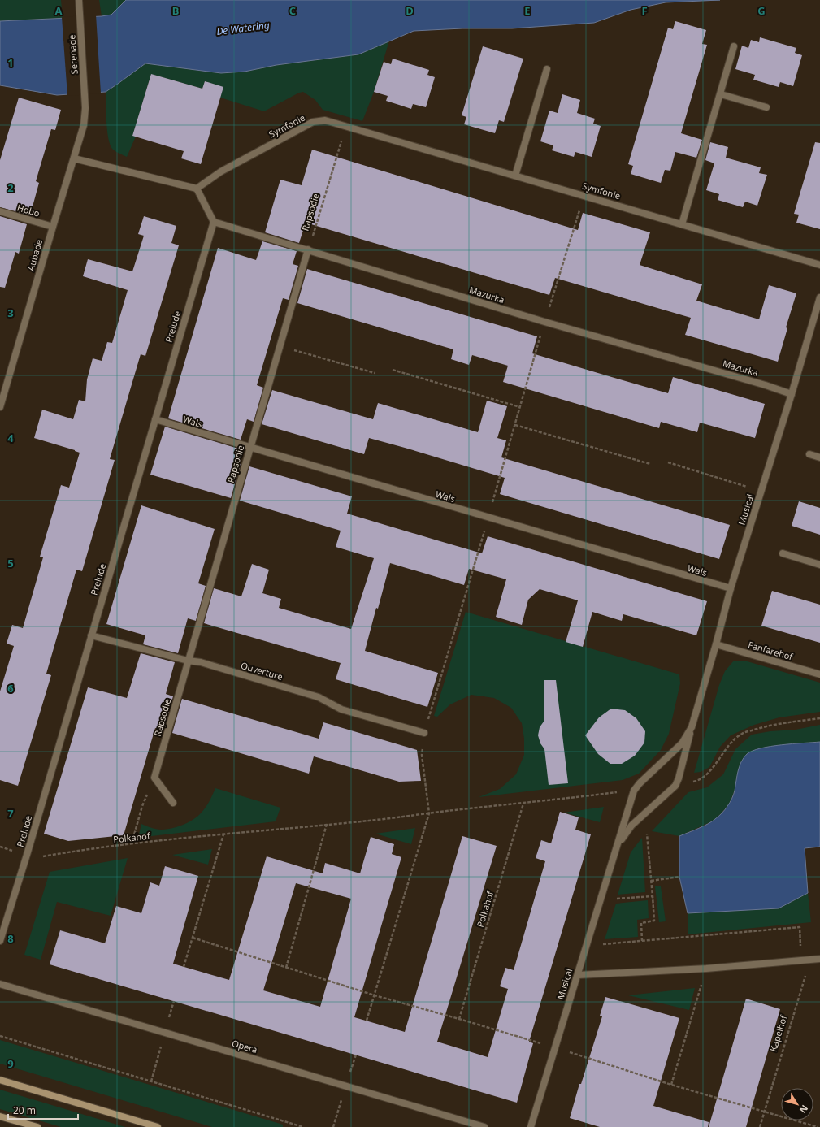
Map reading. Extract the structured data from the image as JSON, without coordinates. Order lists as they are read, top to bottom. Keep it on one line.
{"streets":{"street":["Serenade","Symfonie","Hobo","Rapsodie","Aubade","Mazurka","Prelude","Wals","Musical","Fanfarehof","Ouverture","Opera"],"path":["Polkahof","Kapelhof"]},"crossings":[["Serenade","Aubade"],["Symfonie","Rapsodie"],["Hobo","Aubade"],["Rapsodie","Mazurka"],["Rapsodie","Wals"],["Rapsodie","Ouverture"],["Mazurka","Prelude"],["Mazurka","Musical"],["Prelude","Wals"],["Prelude","Ouverture"],["Wals","Musical"],["Musical","Fanfarehof"],["Musical","Polkahof"]],"water":["De Watering"],"scale_bar":"20 m","north":"bottom right","grid":{"columns":["A","B","C","D","E","F","G"],"rows":["1","2","3","4","5","6","7","8","9"]}}
